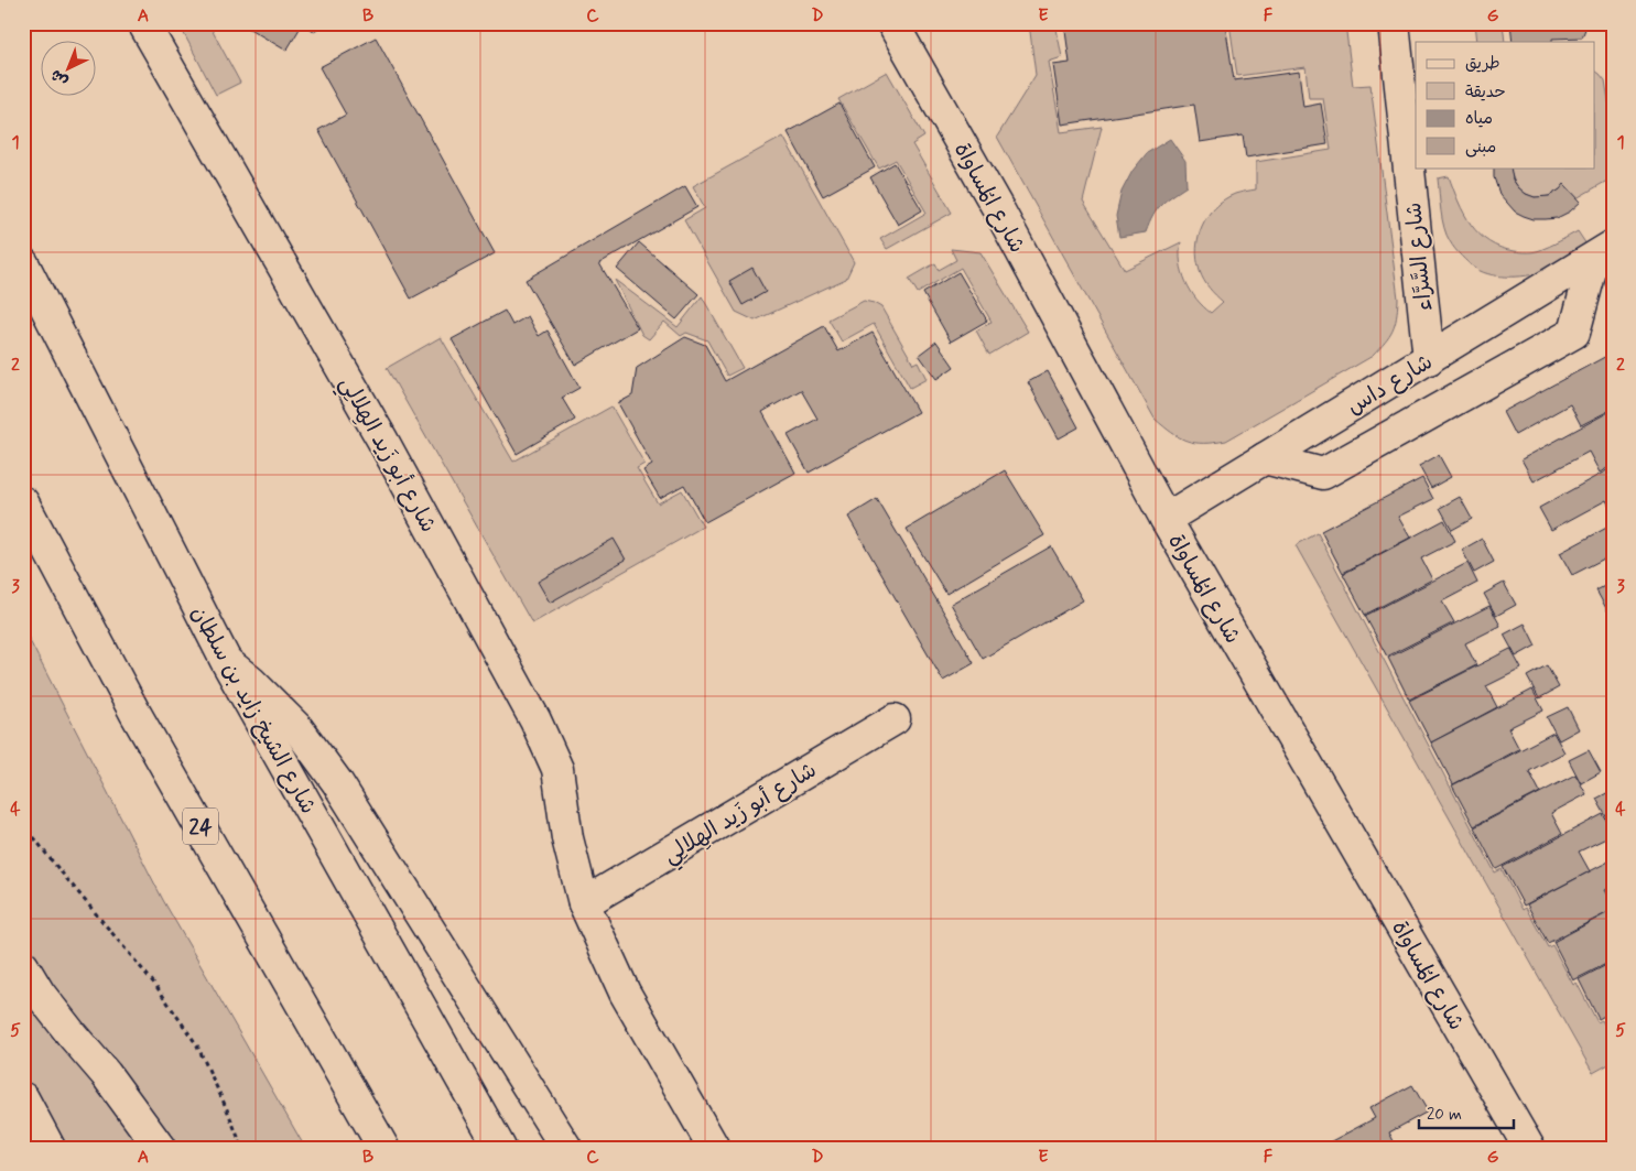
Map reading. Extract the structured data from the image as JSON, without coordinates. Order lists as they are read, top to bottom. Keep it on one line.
{"streets":{"main road":["شارع المُساواة","شارع السَّرَّاء","شارع داس","شارع أبو زَيد الهِلالِي","شارع الشيخ زايد بن سلطان","24"]},"crossings":[["شارع المُساواة","شارع داس"],["شارع السَّرَّاء","شارع داس"]],"legend":["طريق","حديقة","مياه","مبنى"],"scale_bar":"20 m","north":"bottom left","grid":{"columns":["A","B","C","D","E","F","G"],"rows":["1","2","3","4","5"]}}
